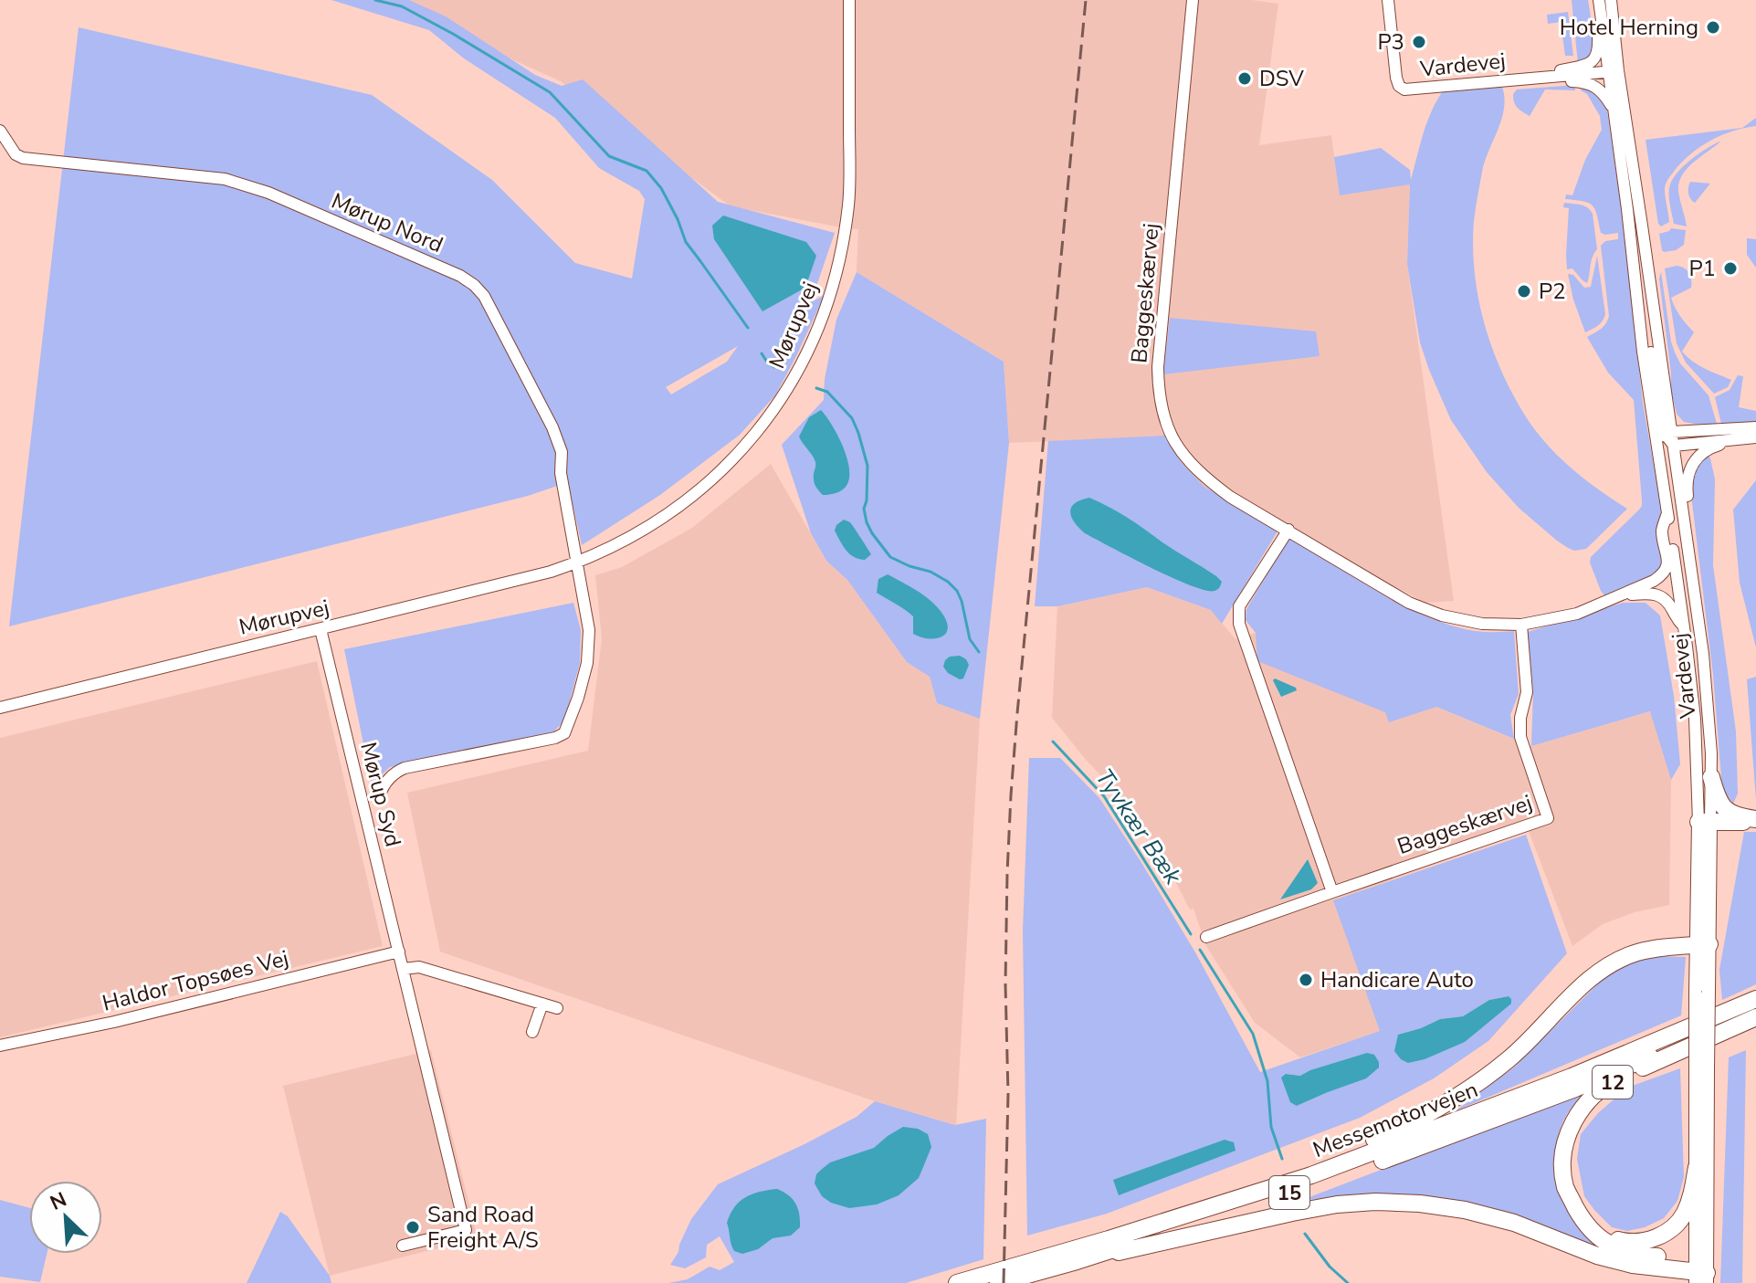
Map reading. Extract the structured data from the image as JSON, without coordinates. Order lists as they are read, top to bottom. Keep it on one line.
{"streets":{"highway":["12","Messemotorvejen","15"],"main road":["Vardevej"],"street":["Mørup Nord","Baggeskærvej","Mørupvej","Mørup Syd","Haldor Topsøes Vej"]},"crossings":[["Vardevej","Baggeskærvej"],["Vardevej","12"],["Mørup Nord","Mørupvej"],["Mørupvej","Mørup Syd"],["Mørup Syd","Haldor Topsøes Vej"]],"water":["Tyvkær Bæk"],"places":["Hotel Herning","P3","DSV","P1","P2","Handicare Auto","Sand Road Freight A/S"],"north":"top left"}
